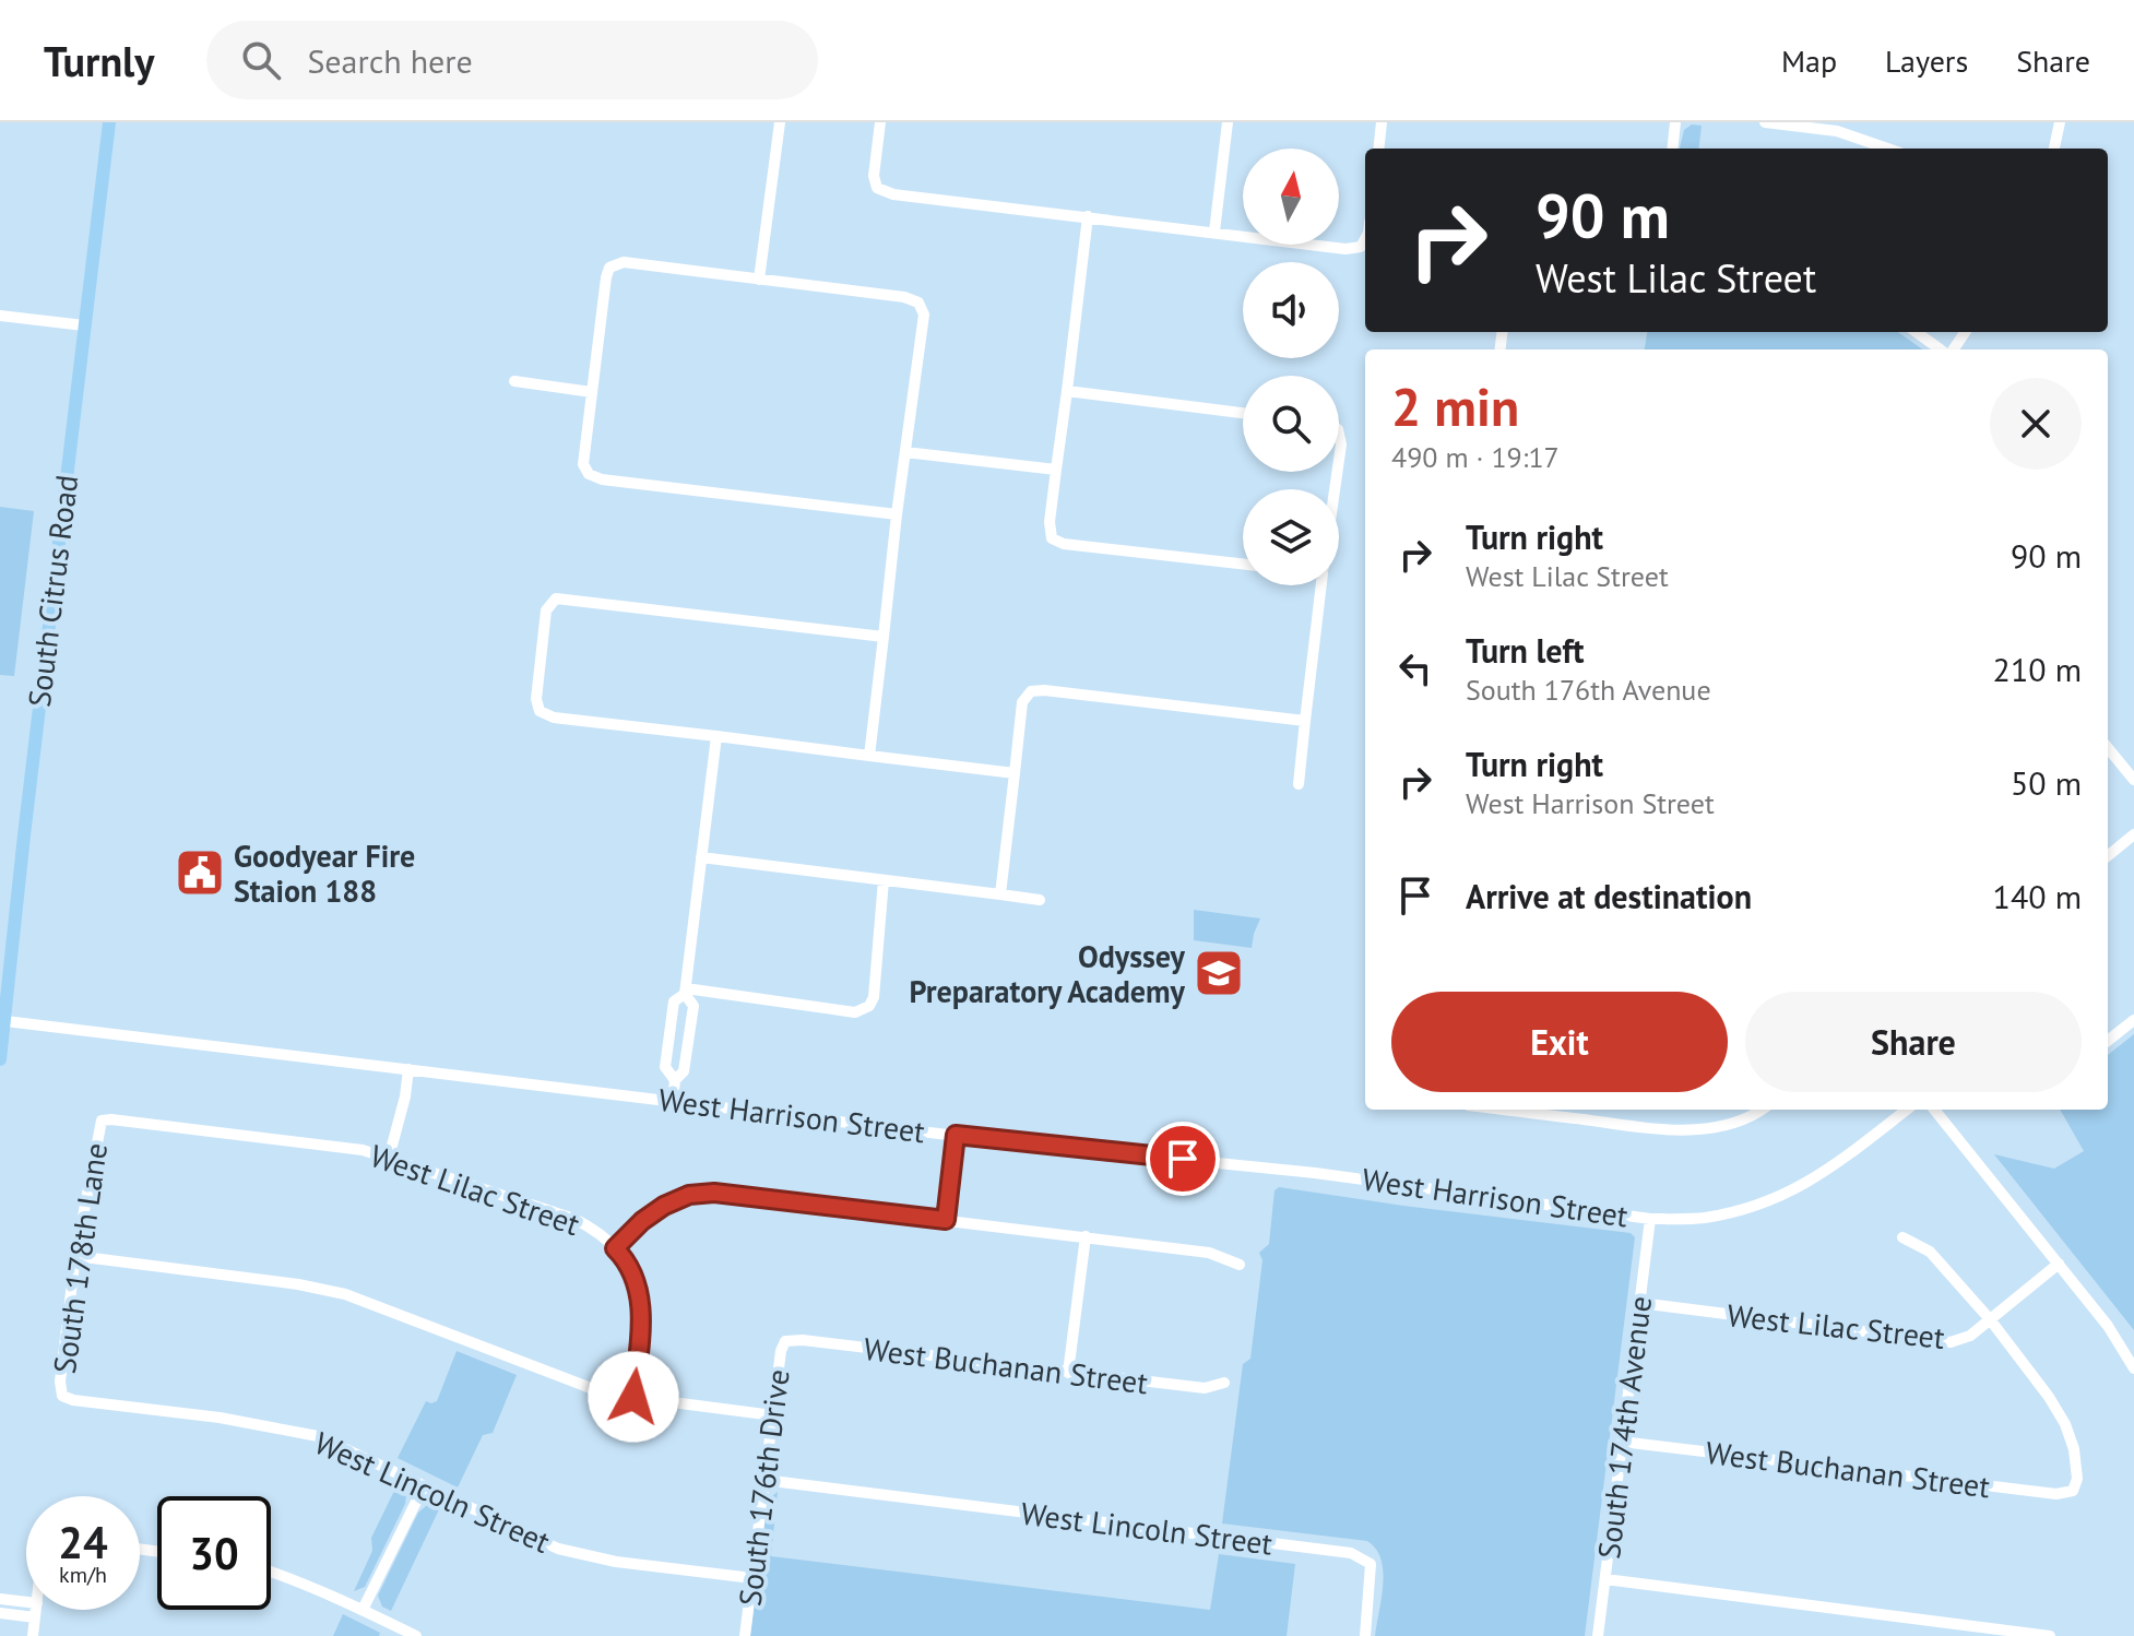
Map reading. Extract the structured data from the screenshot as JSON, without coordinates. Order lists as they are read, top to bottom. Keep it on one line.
{"streets":{"main road":["South Citrus Road"],"street":["West Harrison Street","West Lilac Street","South 178th Lane","West Buchanan Street","South 174th Avenue","South 176th Drive","West Lincoln Street"]},"crossings":[["South Citrus Road","West Harrison Street"],["West Harrison Street","South 174th Avenue"],["West Lilac Street","South 178th Lane"],["West Lilac Street","West Buchanan Street"],["West Lilac Street","South 174th Avenue"],["South 178th Lane","West Lincoln Street"],["West Buchanan Street","South 174th Avenue"],["West Buchanan Street","South 176th Drive"],["South 176th Drive","West Lincoln Street"]],"places":{"public building":["Goodyear Fire Staion 188"],"school or university":["Odyssey Preparatory Academy"]},"north":"top","page":{"header":"Turnly","search":"Search here","nav":["Map","Layers","Share"],"turn":["90 m","West Lilac Street"],"heading":["2 min","490 m · 19:17"],"list":[{"name":"Turn right","note":"West Lilac Street","value":"90 m"},{"name":"Turn left","note":"South 176th Avenue","value":"210 m"},{"name":"Turn right","note":"West Harrison Street","value":"50 m"},{"name":"Arrive at destination","value":"140 m"}],"buttons":["Exit","Share"],"speed":"24 km/h","limit":"30"}}
